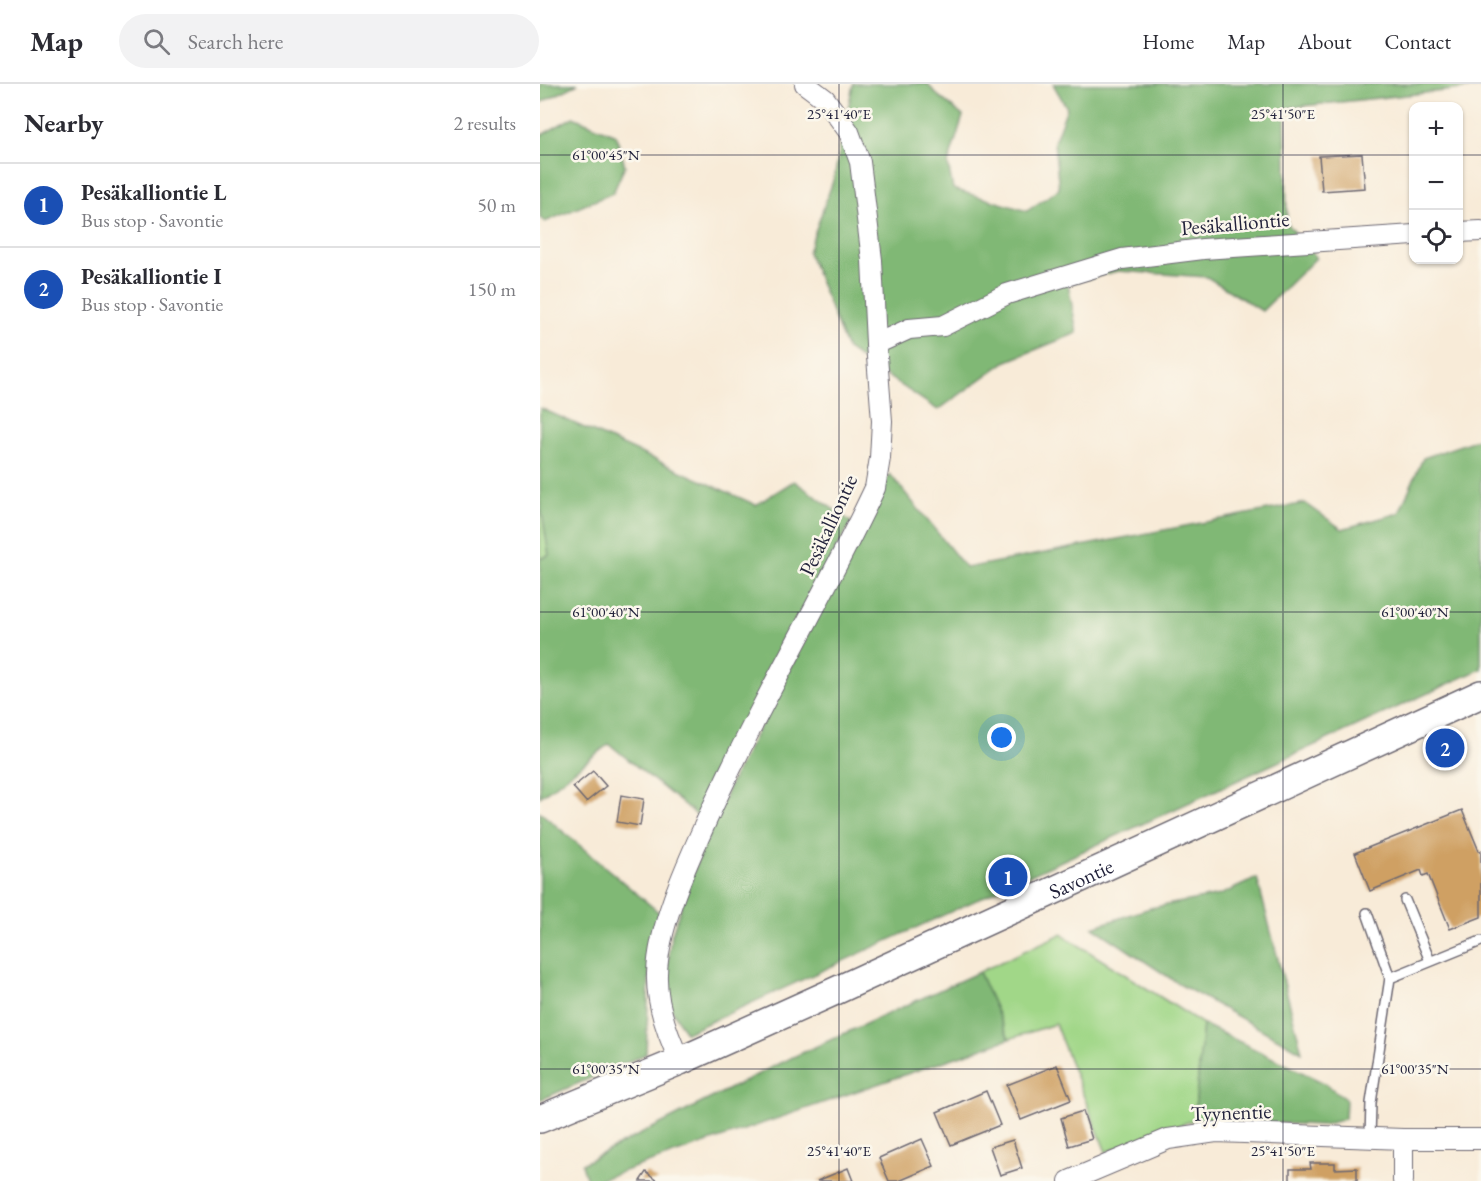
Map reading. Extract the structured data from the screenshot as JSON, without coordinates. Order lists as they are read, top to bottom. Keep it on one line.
{"streets":{"main road":["Savontie"],"street":["Pesäkalliontie","Tyynentie"]},"crossings":[["Pesäkalliontie","Savontie"]],"page":{"header":"Map","search":"Search here","nav":["Home","Map","About","Contact"],"heading":["Nearby","2 results"],"map_buttons":["+","−"],"list":[{"mark":"1","name":"Pesäkalliontie L","note":"Bus stop · Savontie","value":"50 m"},{"mark":"2","name":"Pesäkalliontie I","note":"Bus stop · Savontie","value":"150 m"}],"pins":["2","1"]},"coordinates":["25°41'40\"E","25°41'50\"E","61°00'45\"N","61°00'40\"N","61°00'35\"N"]}
